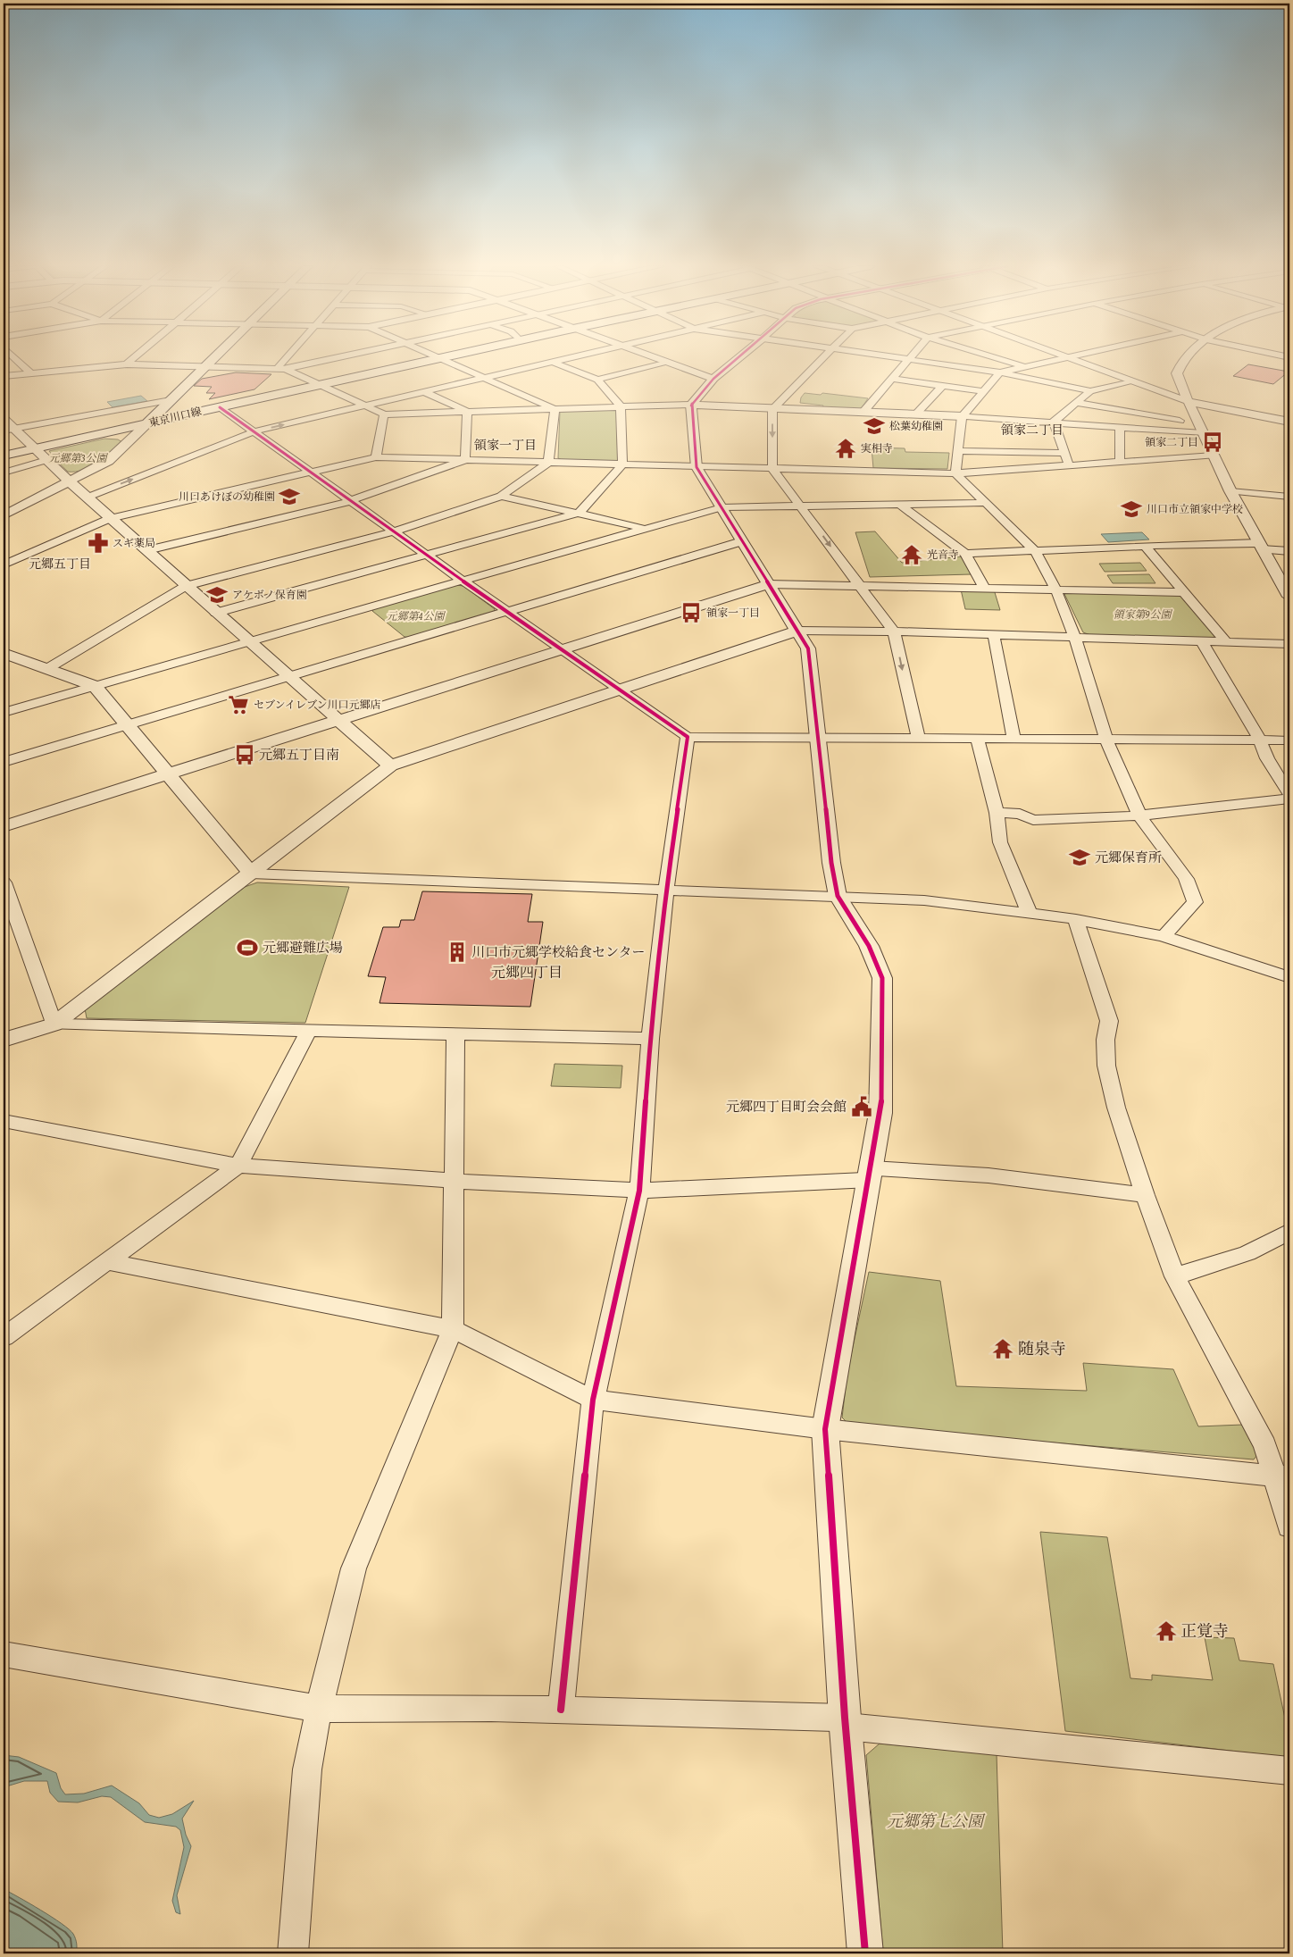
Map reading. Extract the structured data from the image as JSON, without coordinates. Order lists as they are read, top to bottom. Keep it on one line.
{"streets":{"main road":["東京川口線"]},"districts":["領家二丁目","領家一丁目","元郷五丁目","元郷四丁目"],"parks":["元郷第3公園","領家第9公園","元郷第4公園","元郷第七公園"],"places":{"school or university":["松葉幼稚園","川口あけぼの幼稚園","川口市立領家中学校","アケボノ保育園","元郷保育所"],"bus stop":["領家二丁目","領家一丁目","元郷五丁目南"],"temple":["実相寺","光音寺","随泉寺","正覚寺"],"pharmacy":["スギ薬局"],"supermarket":["セブンイレブン川口元郷店"],"sports":["元郷避難広場"],"building":["川口市元郷学校給食センター"],"public building":["元郷四丁目町会会館"]}}
